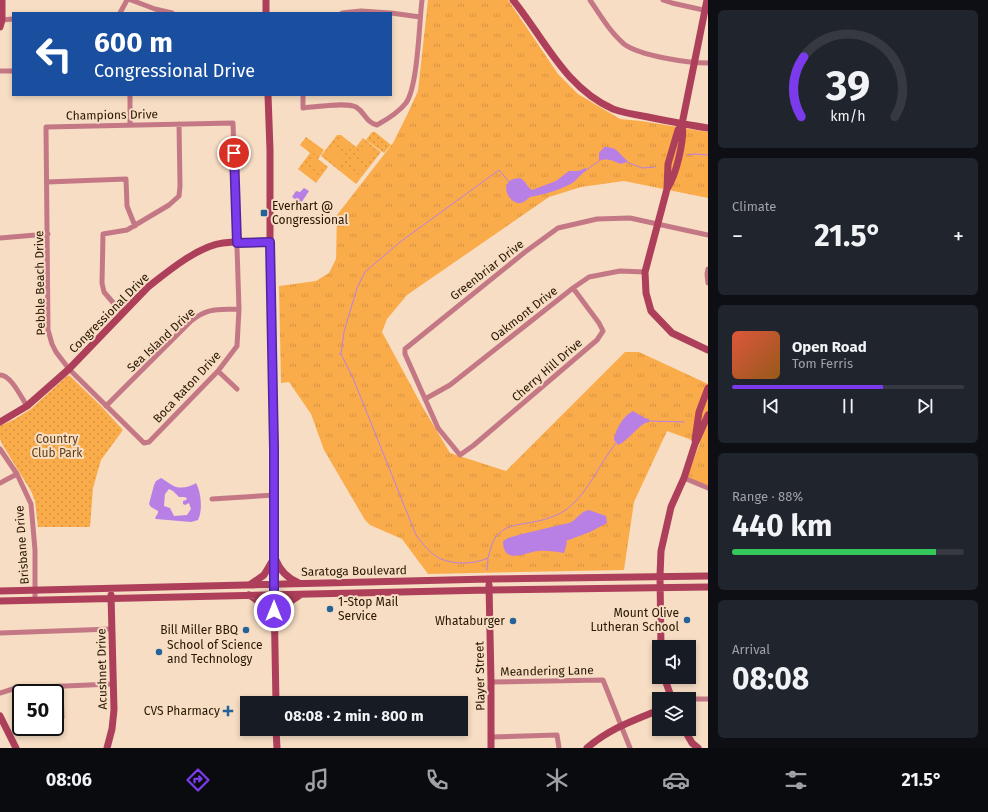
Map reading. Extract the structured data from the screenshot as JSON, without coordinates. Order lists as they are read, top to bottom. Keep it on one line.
{"streets":{"main road":["Congressional Drive","Saratoga Boulevard","Acushnet Drive","Player Street"],"street":["Champions Drive","Greenbriar Drive","Pebble Beach Drive","Oakmont Drive","Sea Island Drive","Cherry Hill Drive","Boca Raton Drive","Brisbane Drive","Meandering Lane"]},"crossings":[["Champions Drive","Pebble Beach Drive"],["Champions Drive","Boca Raton Drive"],["Greenbriar Drive","Oakmont Drive"],["Greenbriar Drive","Cherry Hill Drive"],["Pebble Beach Drive","Congressional Drive"],["Pebble Beach Drive","Sea Island Drive"],["Pebble Beach Drive","Boca Raton Drive"],["Congressional Drive","Boca Raton Drive"],["Oakmont Drive","Cherry Hill Drive"],["Sea Island Drive","Boca Raton Drive"],["Brisbane Drive","Saratoga Boulevard"],["Saratoga Boulevard","Acushnet Drive"],["Saratoga Boulevard","Player Street"],["Meandering Lane","Player Street"]],"parks":["Country Club Park"],"places":{"transit":["Everhart @ Congressional"],"other":["1-Stop Mail Service","Mount Olive Lutheran School","Whataburger","Bill Miller BBQ","School of Science and Technology"],"health":["CVS Pharmacy"]},"page":{"turn":["600 m","Congressional Drive"],"tile":["Climate",["Range · 88%","440 km"],["Arrival","08:08"]],"heat":["−","21.5°","+"],"song":["Open Road","Tom Ferris"],"limit":"50","trip":"08:08 · 2 min · 800 m","tabs":["08:06","21.5°"],"gauge":["39","km/h"]}}
